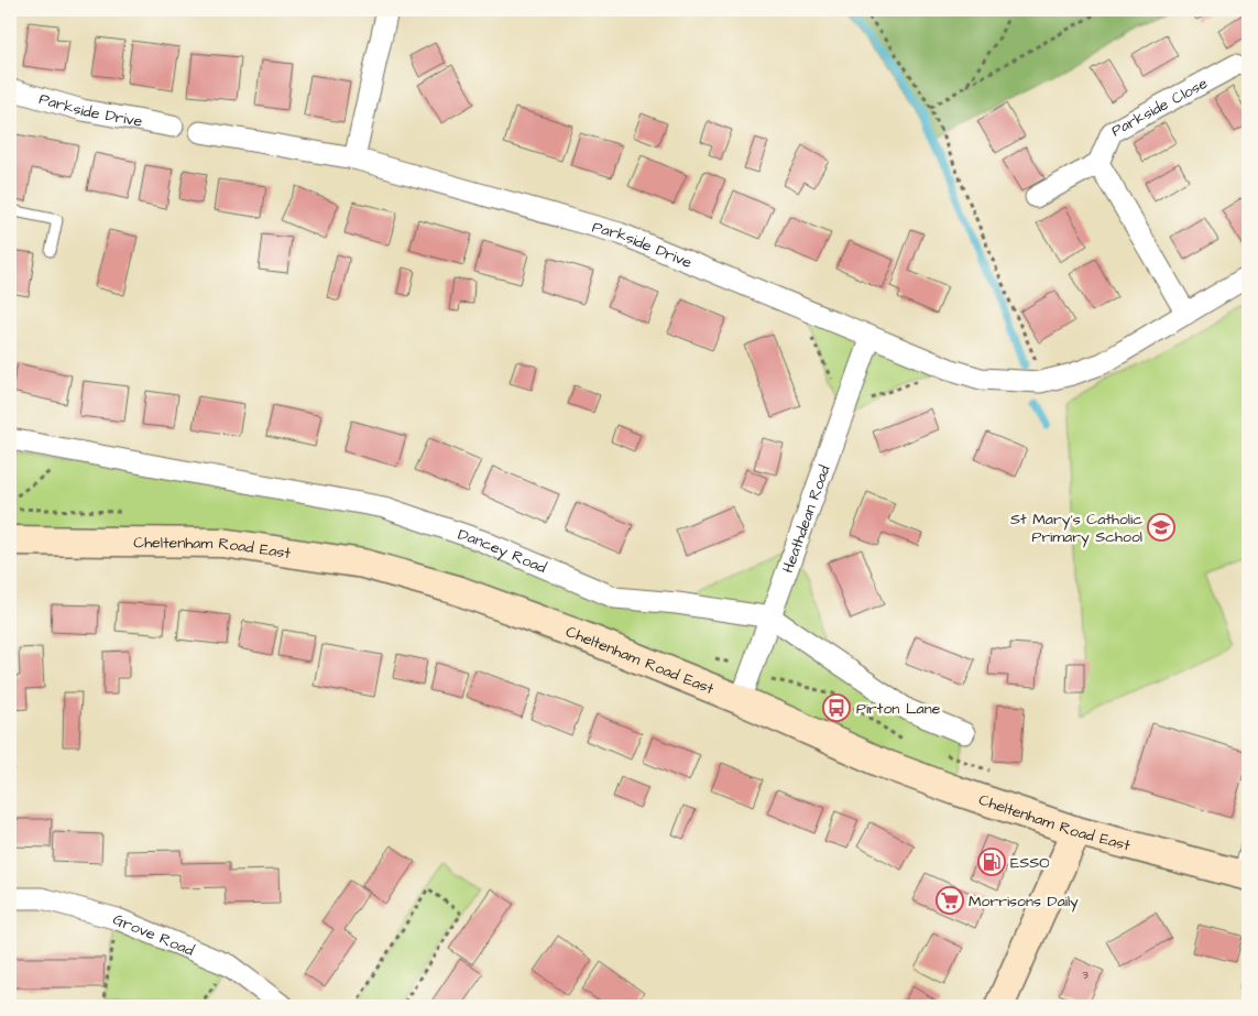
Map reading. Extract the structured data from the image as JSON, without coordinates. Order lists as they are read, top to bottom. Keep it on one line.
{"streets":{"main road":["Cheltenham Road East"],"street":["Parkside Close","Parkside Drive","Heathdean Road","Dancey Road","Grove Road"]},"crossings":[["Parkside Drive","Heathdean Road"],["Heathdean Road","Cheltenham Road East"],["Heathdean Road","Dancey Road"]],"places":{"school or university":["St Mary's Catholic Primary School"],"bus stop":["Pirton Lane"],"fuel station":["ESSO"],"supermarket":["Morrisons Daily"]},"house_numbers":["3"]}
